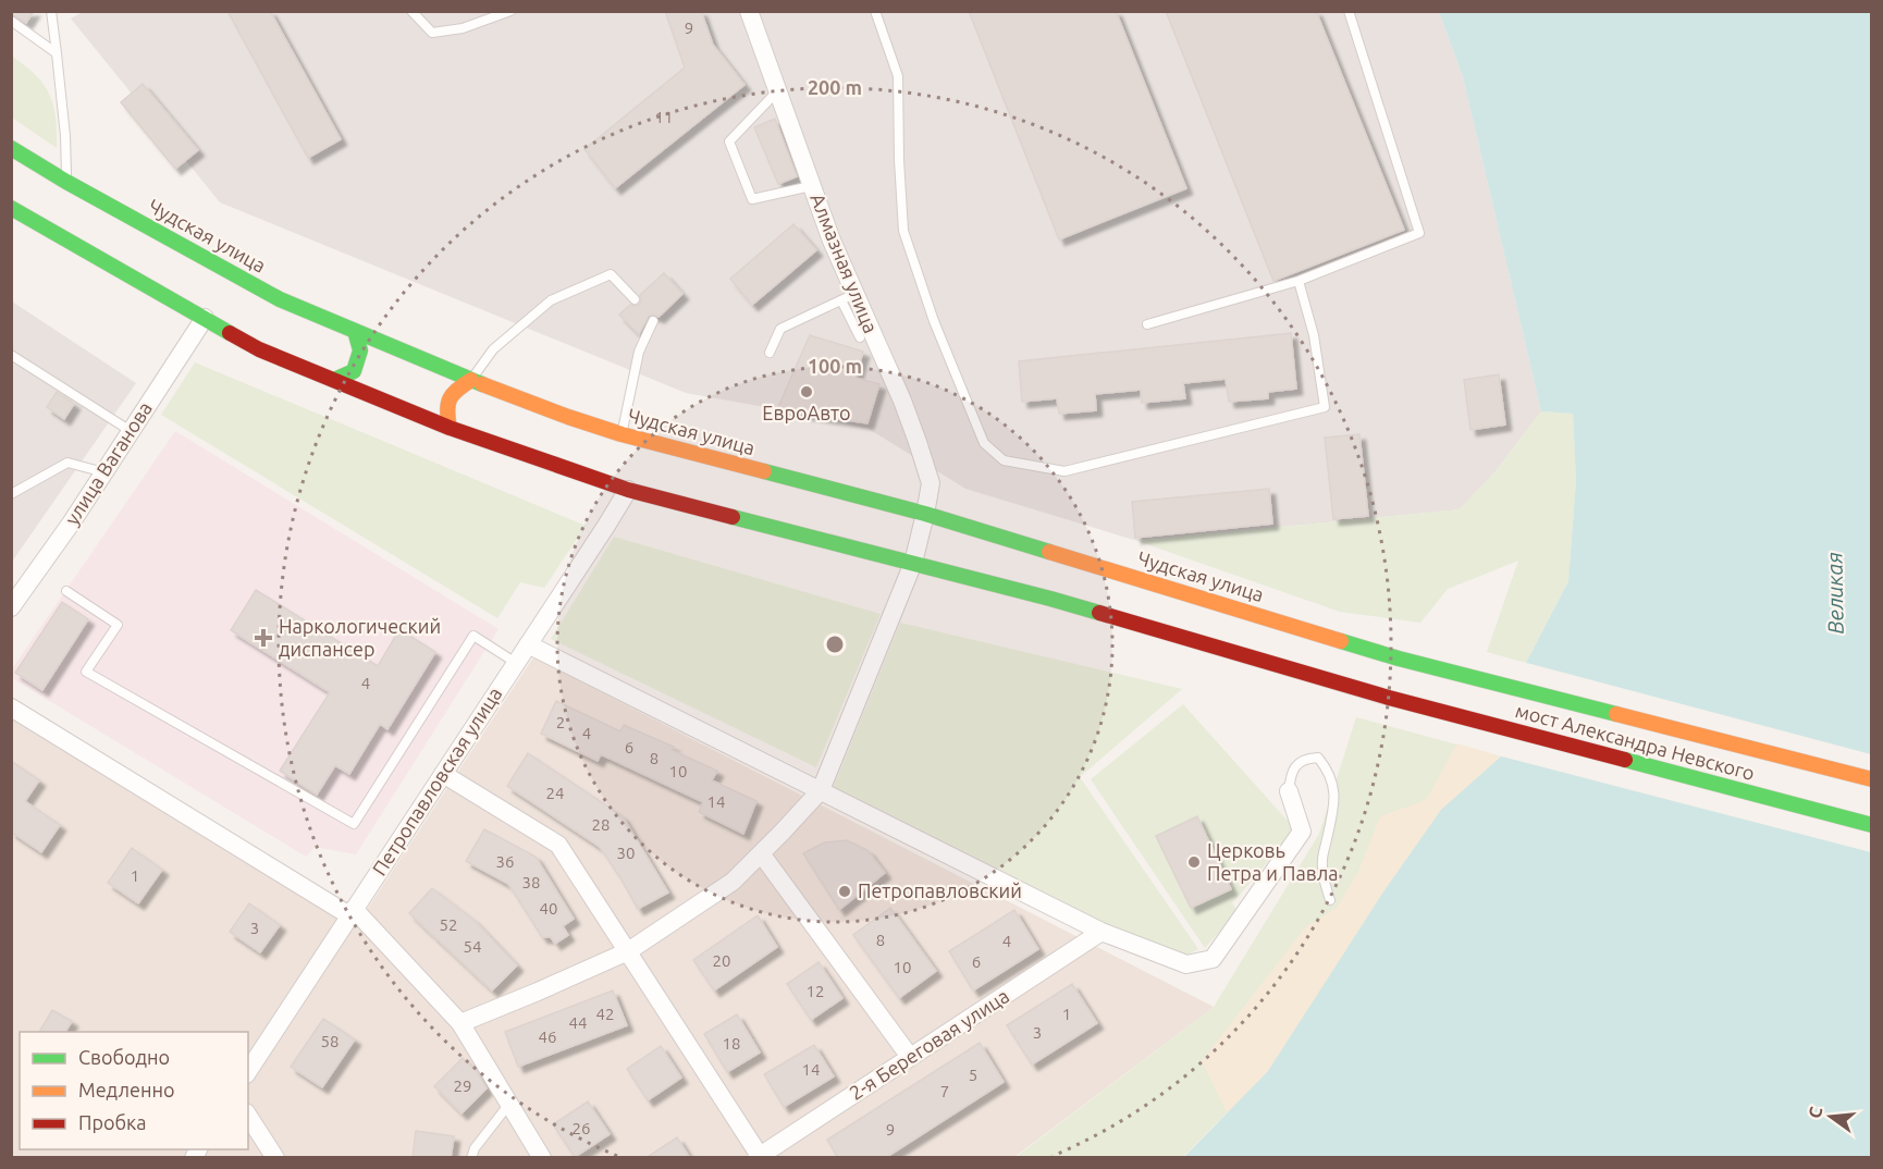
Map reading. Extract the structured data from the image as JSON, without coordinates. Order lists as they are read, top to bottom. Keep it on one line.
{"streets":{"highway":["Чудская улица","мост Александра Невского"],"street":["Алмазная улица","улица Ваганова","Петропавловская улица","2-я Береговая улица"]},"crossings":[["Чудская улица","Алмазная улица"],["Чудская улица","мост Александра Невского"],["Алмазная улица","мост Александра Невского"]],"water":["Великая"],"places":{"other":["ЕвроАвто","Церковь Петра и Павла","Петропавловский"],"health":["Наркологический диспансер"]},"house_numbers":["9","11","4","2","4","6","8","10","24","14","28","30","36","1","38","40","52","3","8","4","54","20","6","10","12","42","1","44","3","46","58","18","14","5","29","7","26","9"],"legend":["Свободно","Медленно","Пробка"],"north":"left","rings":["200 m","100 m"]}
